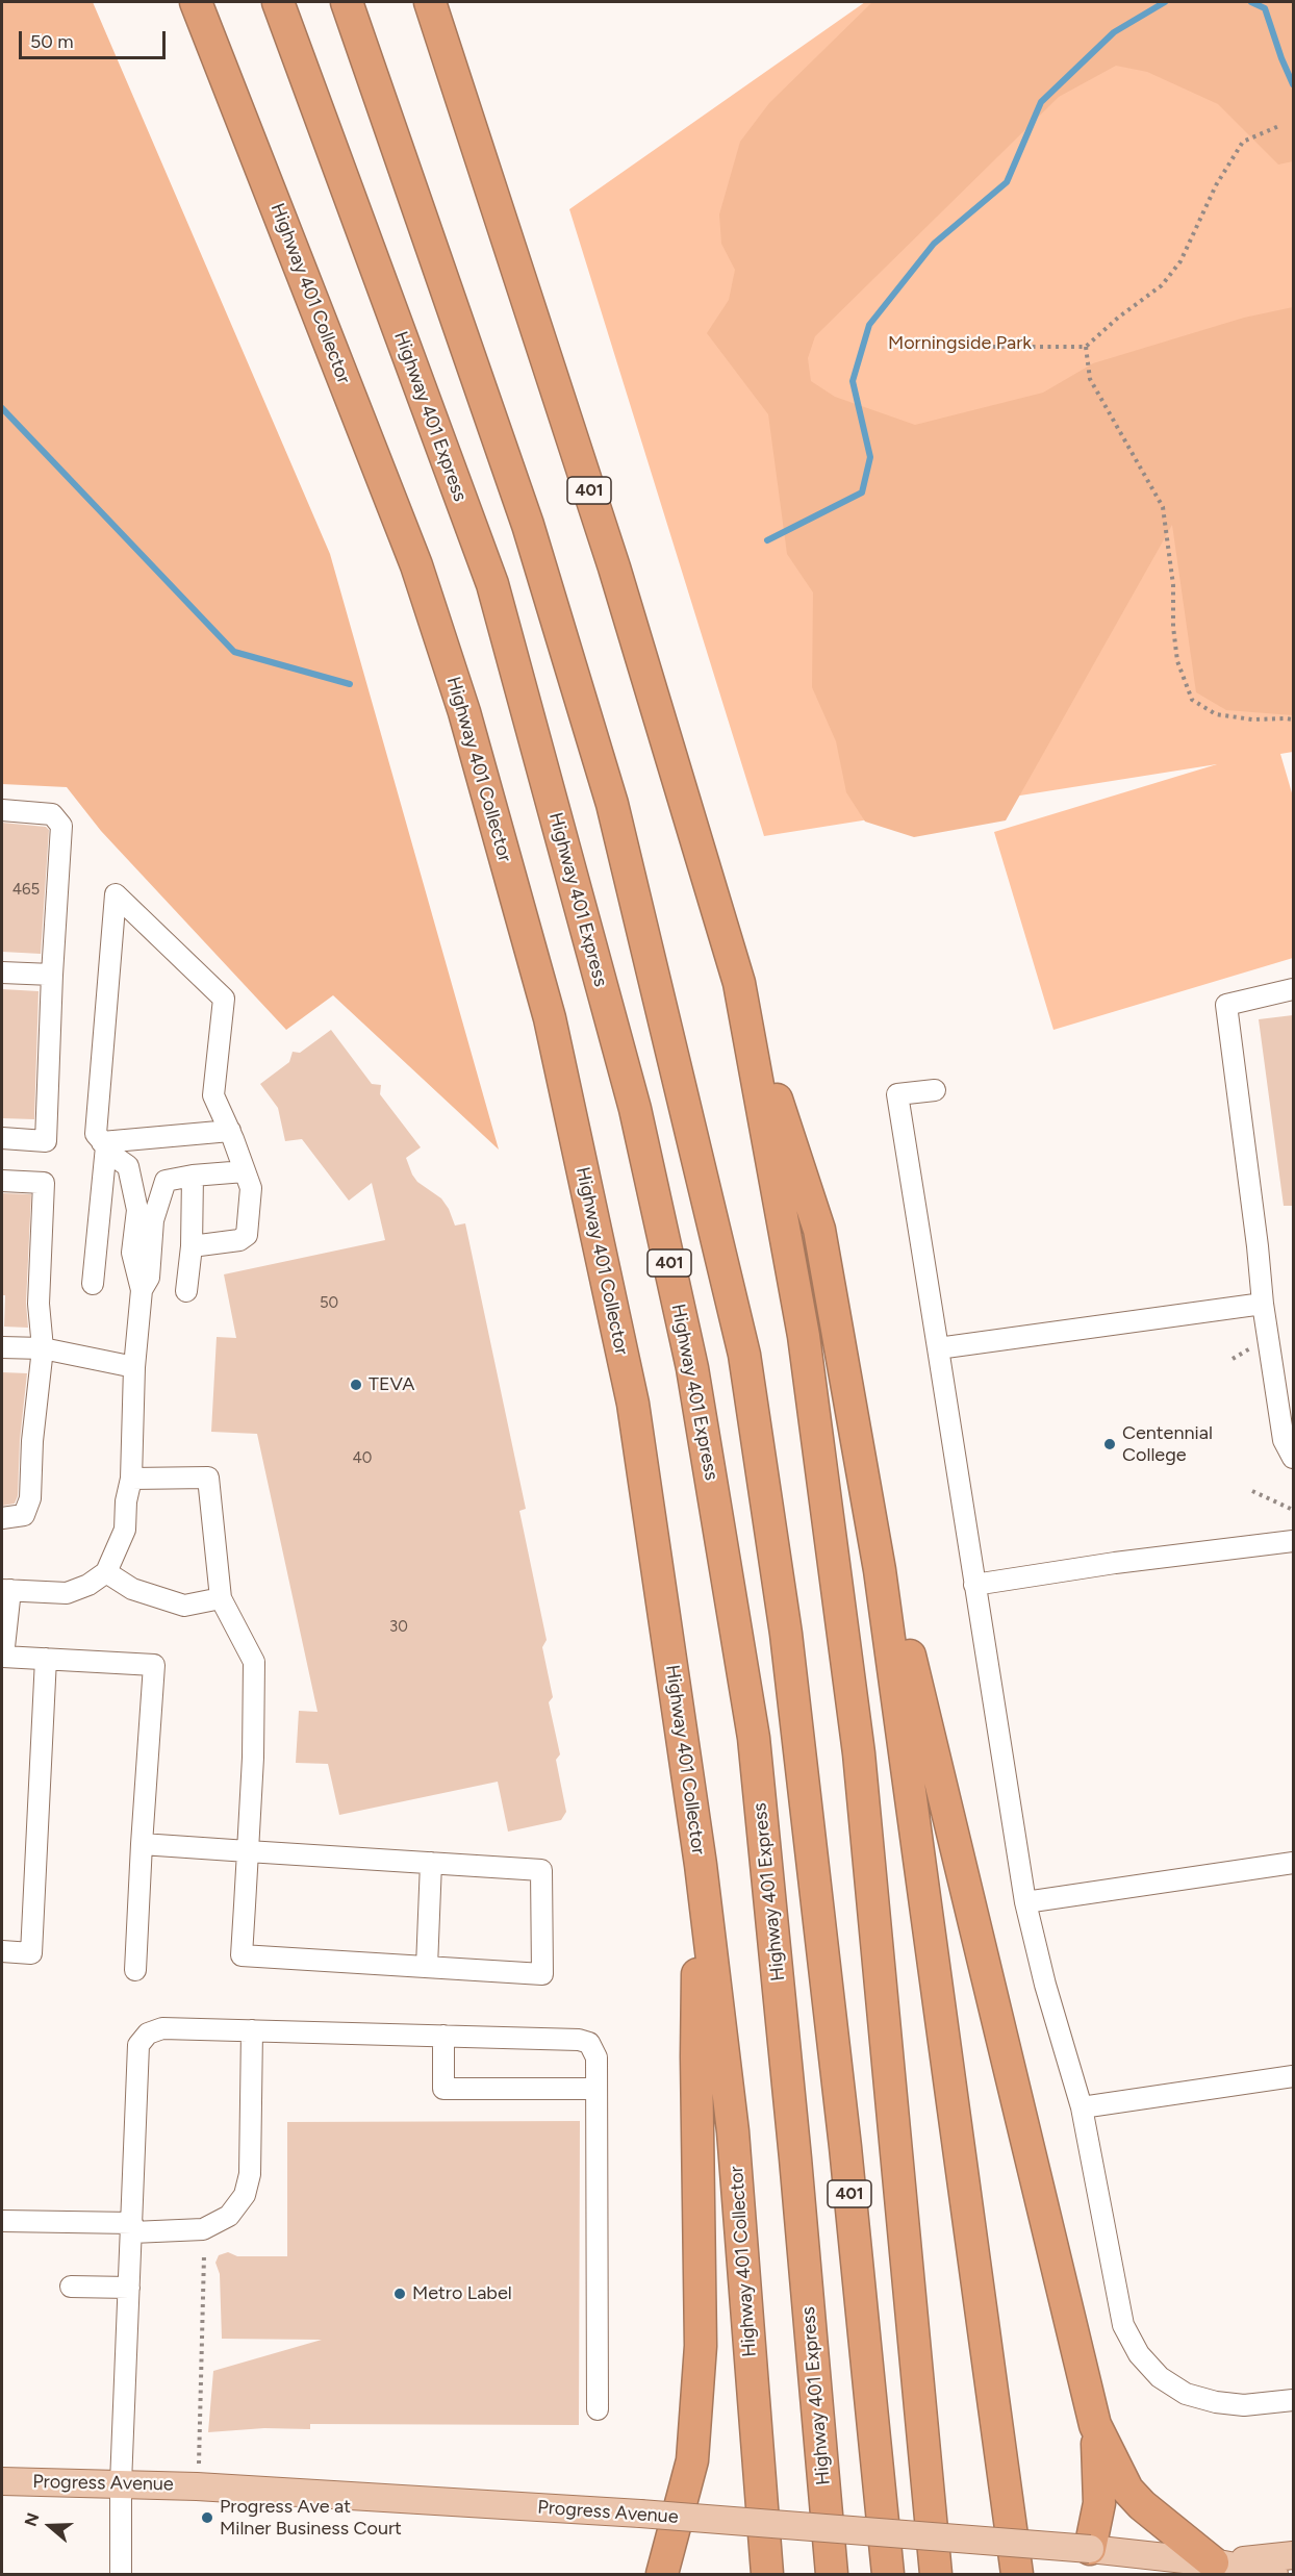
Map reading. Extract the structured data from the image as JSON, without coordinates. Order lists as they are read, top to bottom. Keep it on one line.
{"streets":{"highway":["Highway 401 Collector","Highway 401 Express","401"],"main road":["Progress Avenue"]},"parks":["Morningside Park"],"places":["TEVA","Centennial College","Metro Label","Progress Ave at Milner Business Court"],"house_numbers":["465","50","40","30"],"scale_bar":"50 m","north":"left"}
